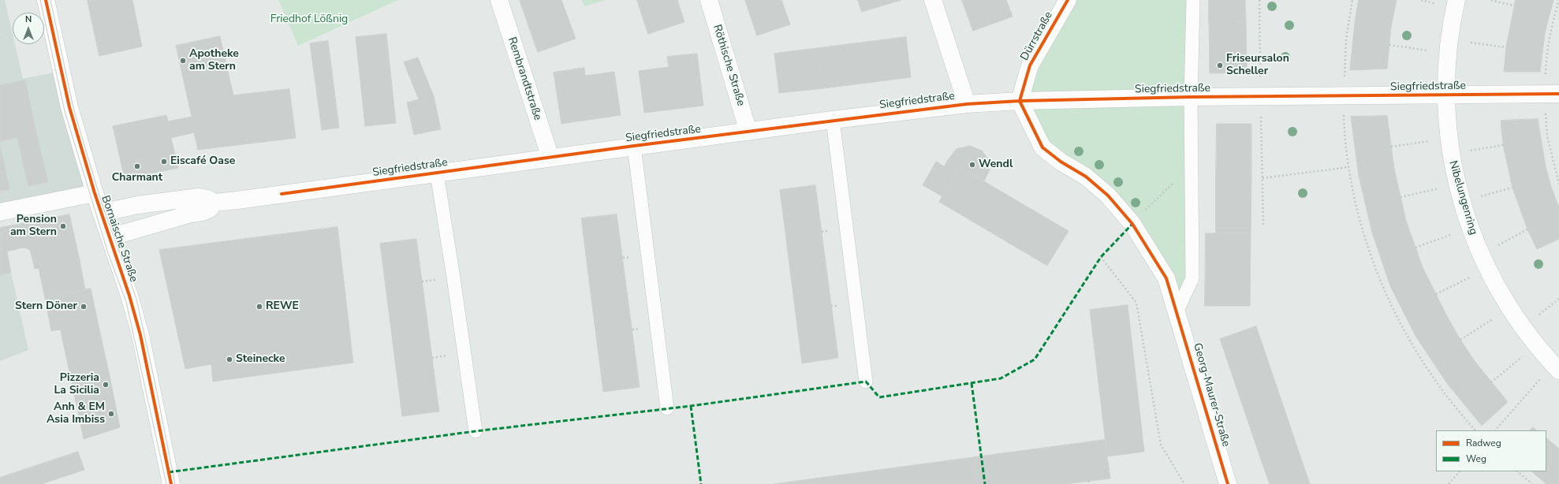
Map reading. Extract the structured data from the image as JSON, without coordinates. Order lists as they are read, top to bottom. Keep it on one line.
{"streets":{"street":["Dürrstraße","Röthische Straße","Rembrandtstraße","Siegfriedstraße","Nibelungenring","Bornaische Straße","Georg-Maurer-Straße"]},"crossings":[["Dürrstraße","Siegfriedstraße"],["Dürrstraße","Georg-Maurer-Straße"],["Röthische Straße","Siegfriedstraße"],["Rembrandtstraße","Siegfriedstraße"],["Siegfriedstraße","Nibelungenring"],["Siegfriedstraße","Bornaische Straße"],["Siegfriedstraße","Georg-Maurer-Straße"]],"parks":["Friedhof Lößnig"],"places":["Apotheke am Stern","Friseursalon Scheller","Eiscafé Oase","Wendl","Charmant","Pension am Stern","Stern Döner","REWE","Steinecke","Pizzeria La Sicilia","Anh & EM Asia Imbiss"],"legend":["Radweg","Weg"],"north":"top"}
